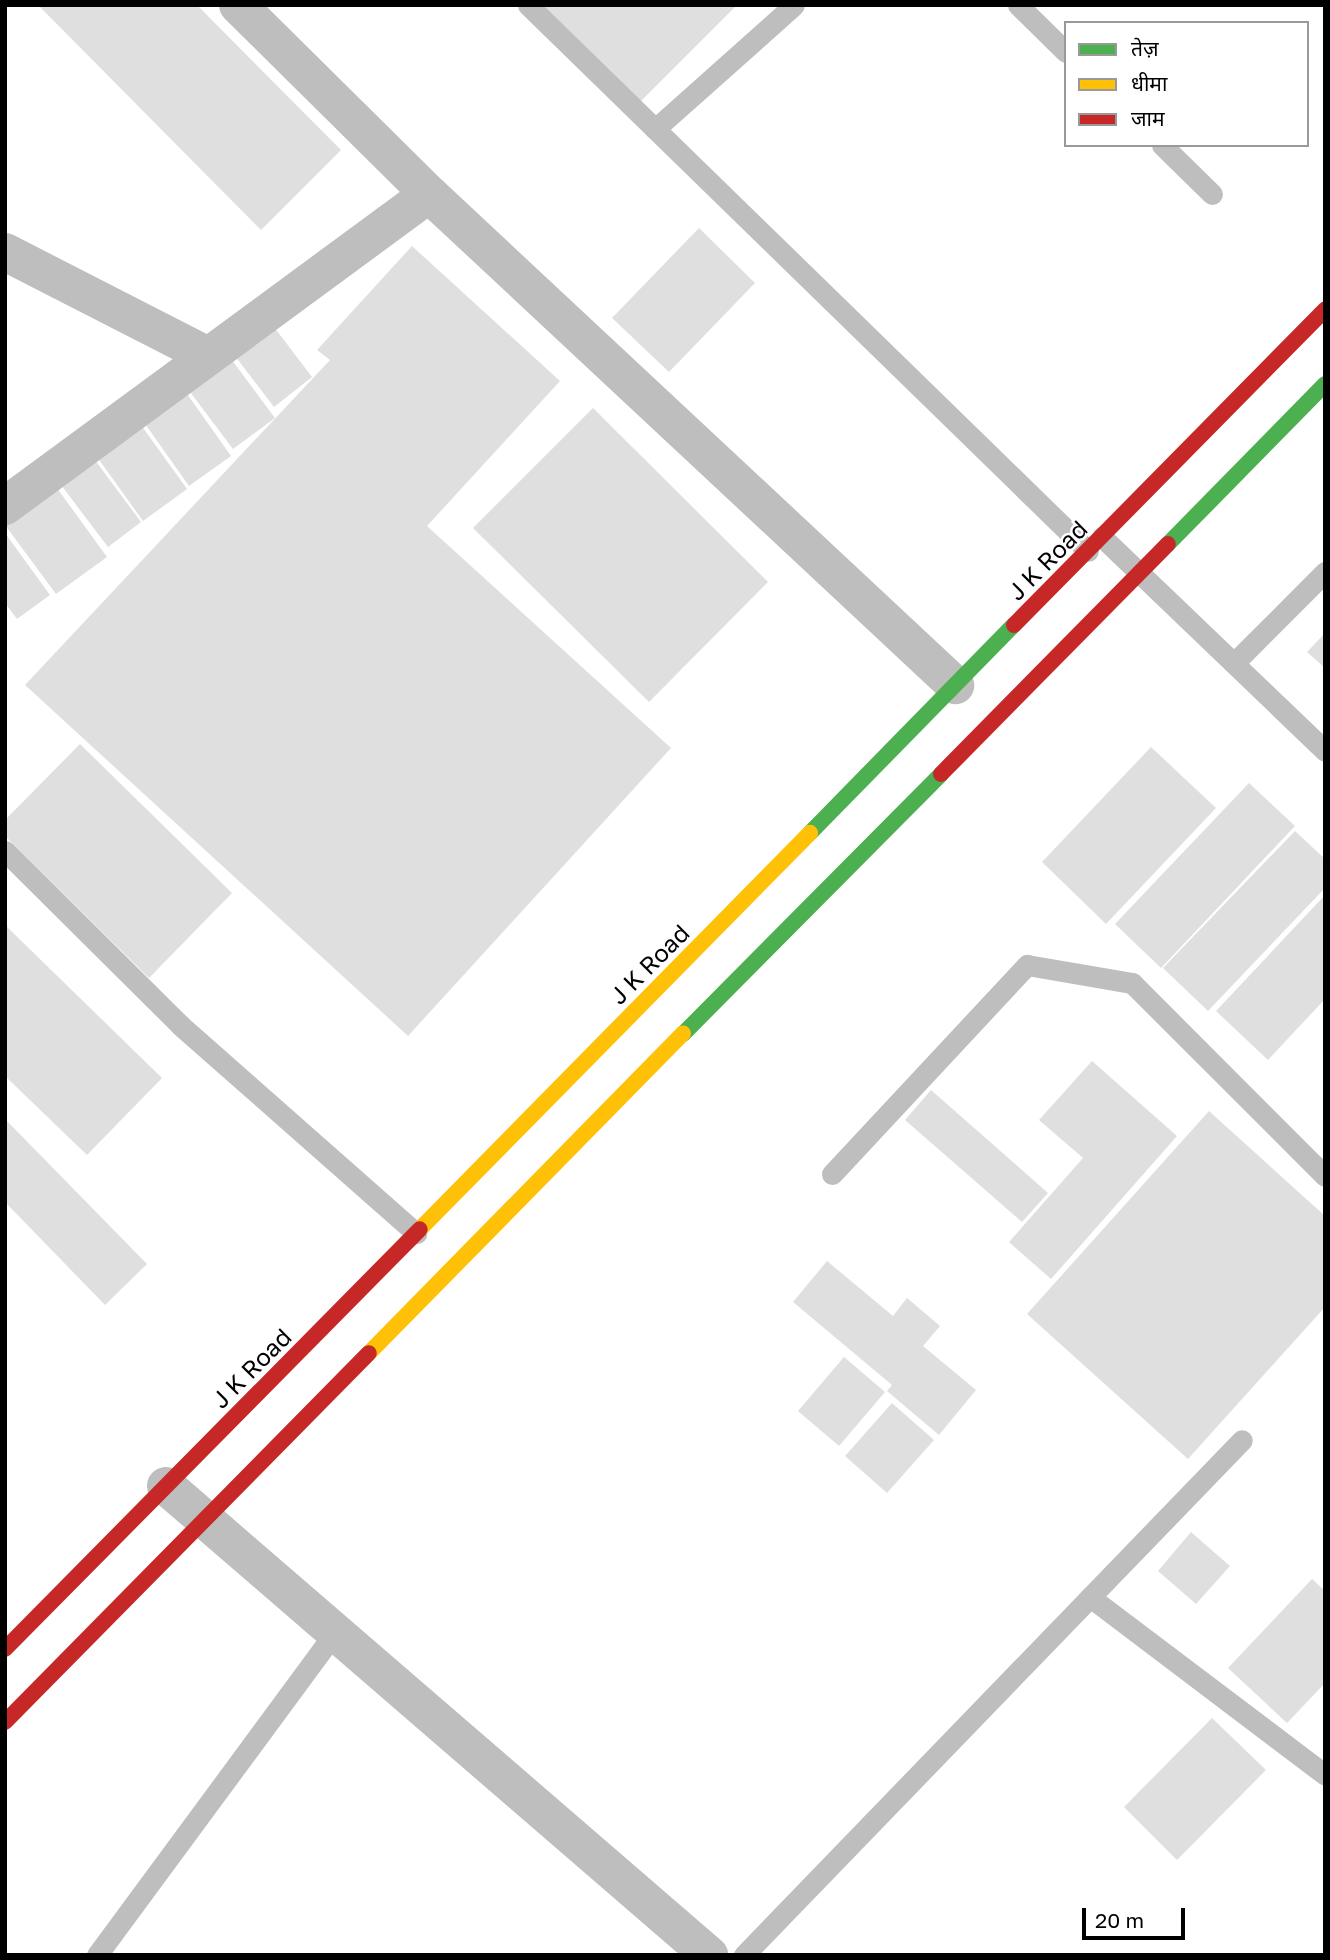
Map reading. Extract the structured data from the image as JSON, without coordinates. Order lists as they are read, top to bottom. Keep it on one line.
{"streets":{"main road":["J K Road"]},"legend":["तेज़","धीमा","जाम"],"scale_bar":"20 m"}
